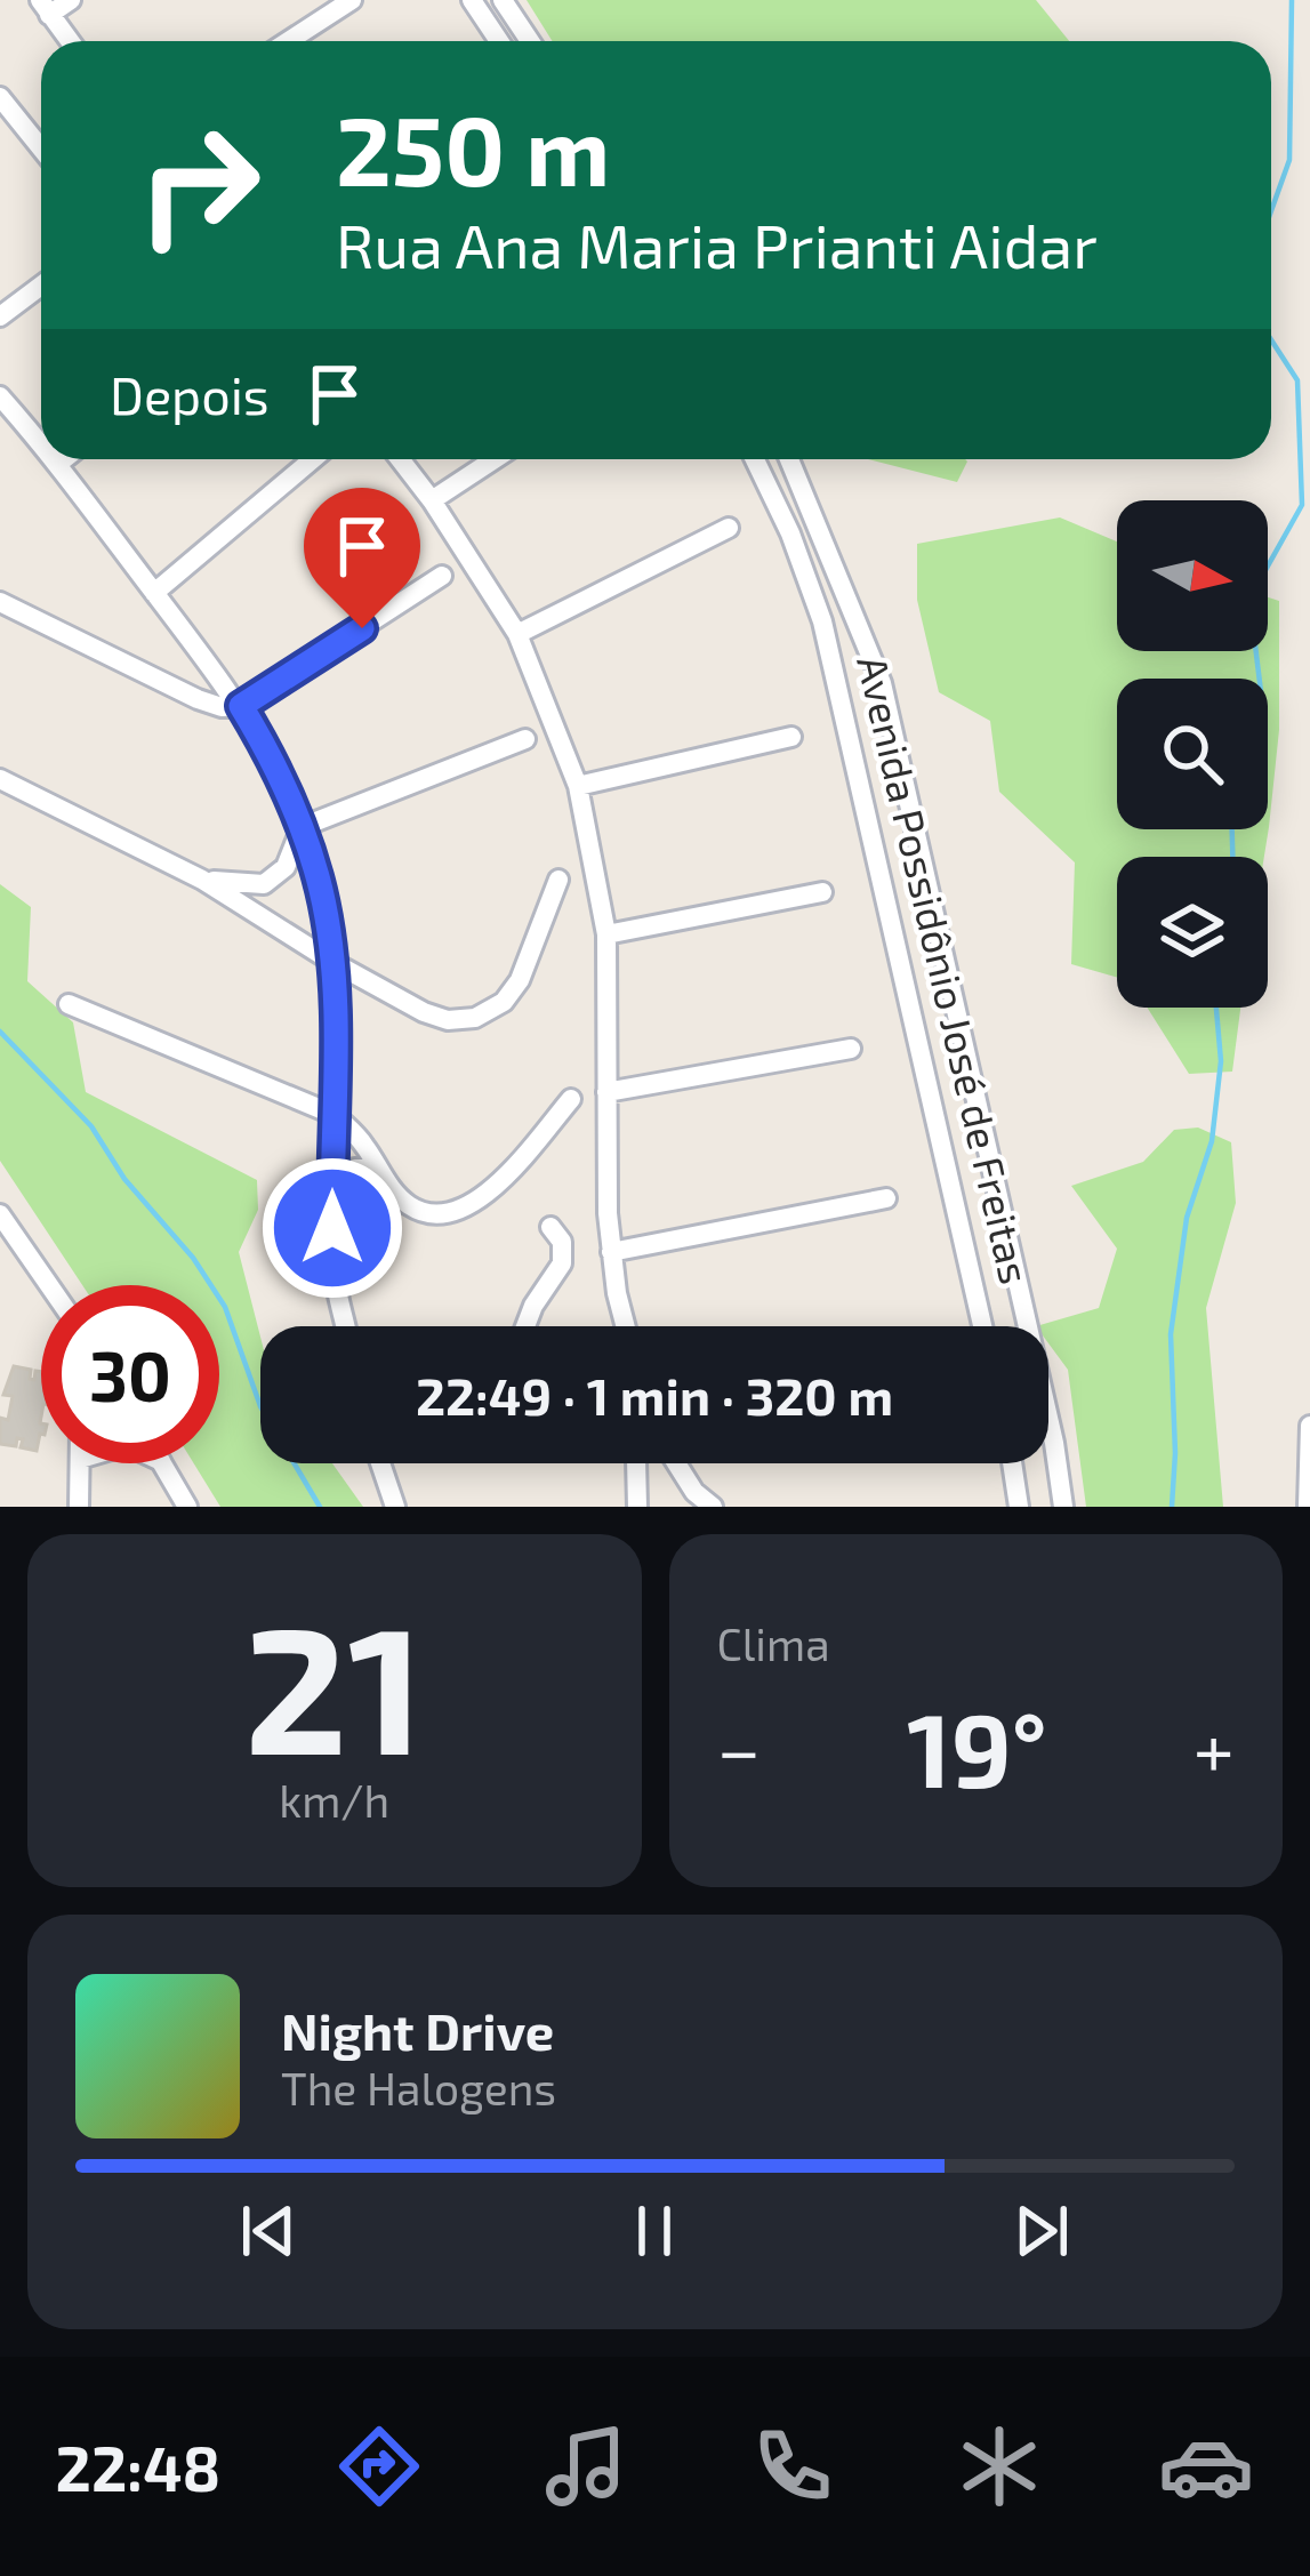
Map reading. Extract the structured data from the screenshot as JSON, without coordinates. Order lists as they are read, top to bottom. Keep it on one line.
{"streets":{"street":["Avenida Possidônio José de Freitas"]},"north":"right","page":{"turn":["250 m","Rua Ana Maria Prianti Aidar"],"then":"Depois","limit":"30","trip":"22:49 · 1 min · 320 m","tile":[["21","km/h"],"Clima"],"heat":["−","19°","+"],"song":["Night Drive","The Halogens"],"tabs":"22:48"}}
